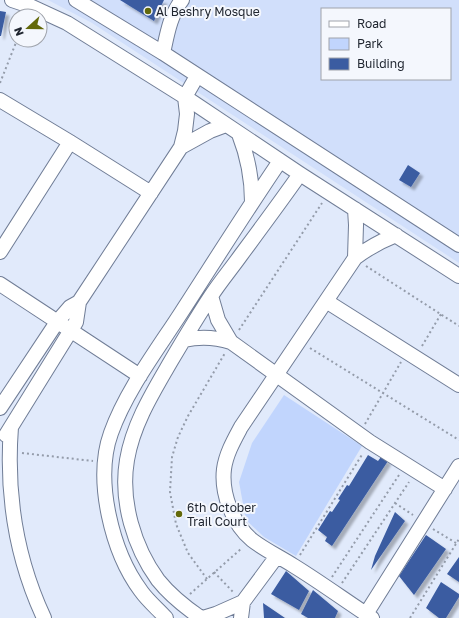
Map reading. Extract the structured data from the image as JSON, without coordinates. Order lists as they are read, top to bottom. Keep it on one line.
{"places":["Al Beshry Mosque","6th October Trail Court"],"legend":["Road","Park","Building"],"north":"left"}
